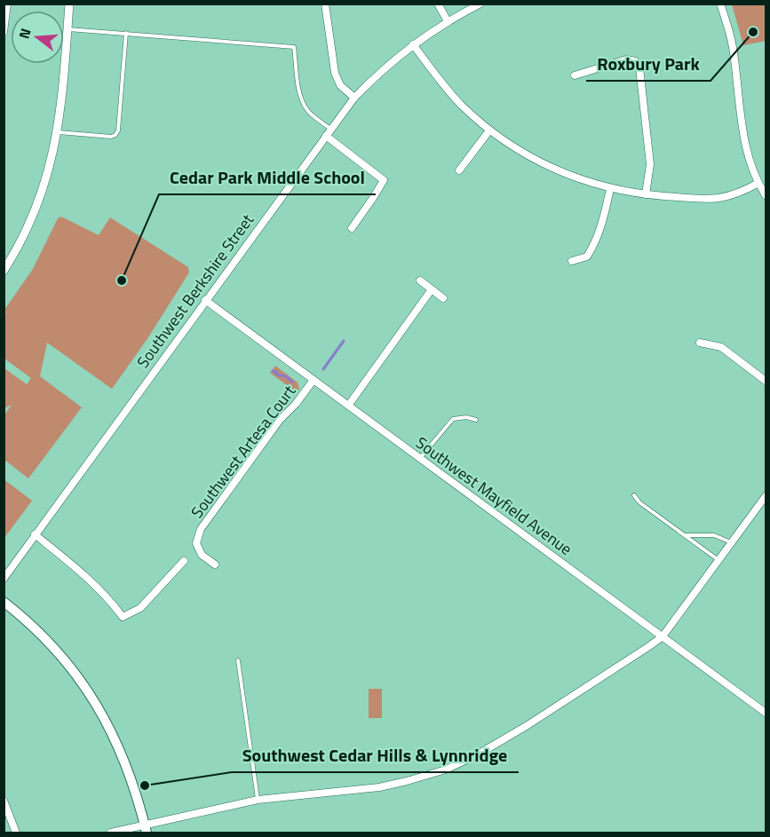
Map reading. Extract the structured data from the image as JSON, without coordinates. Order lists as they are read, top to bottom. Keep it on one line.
{"streets":{"street":["Southwest Berkshire Street","Southwest Artesa Court","Southwest Mayfield Avenue"]},"crossings":[["Southwest Berkshire Street","Southwest Mayfield Avenue"],["Southwest Artesa Court","Southwest Mayfield Avenue"]],"places":["Roxbury Park","Cedar Park Middle School","Southwest Cedar Hills & Lynnridge"],"north":"left"}
